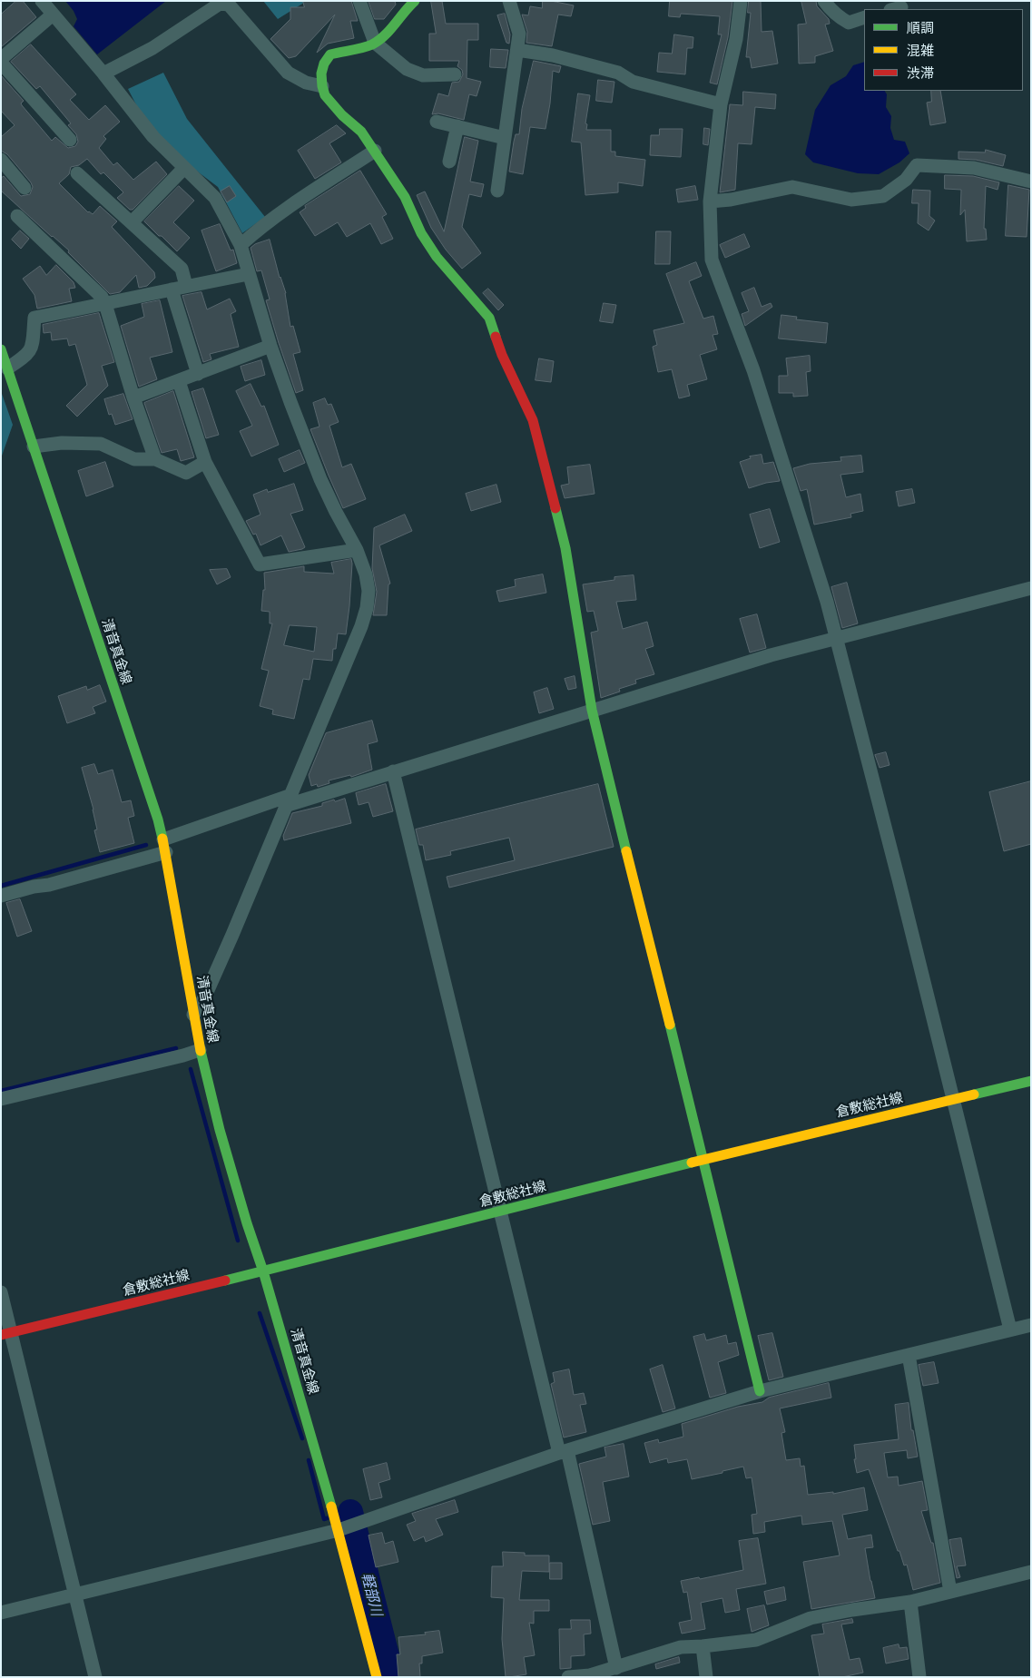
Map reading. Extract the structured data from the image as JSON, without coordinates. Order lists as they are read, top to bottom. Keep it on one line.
{"streets":{"main road":["清音真金線","倉敷総社線"]},"crossings":[["清音真金線","倉敷総社線"]],"water":["軽部川"],"legend":["順調","混雑","渋滞"]}
